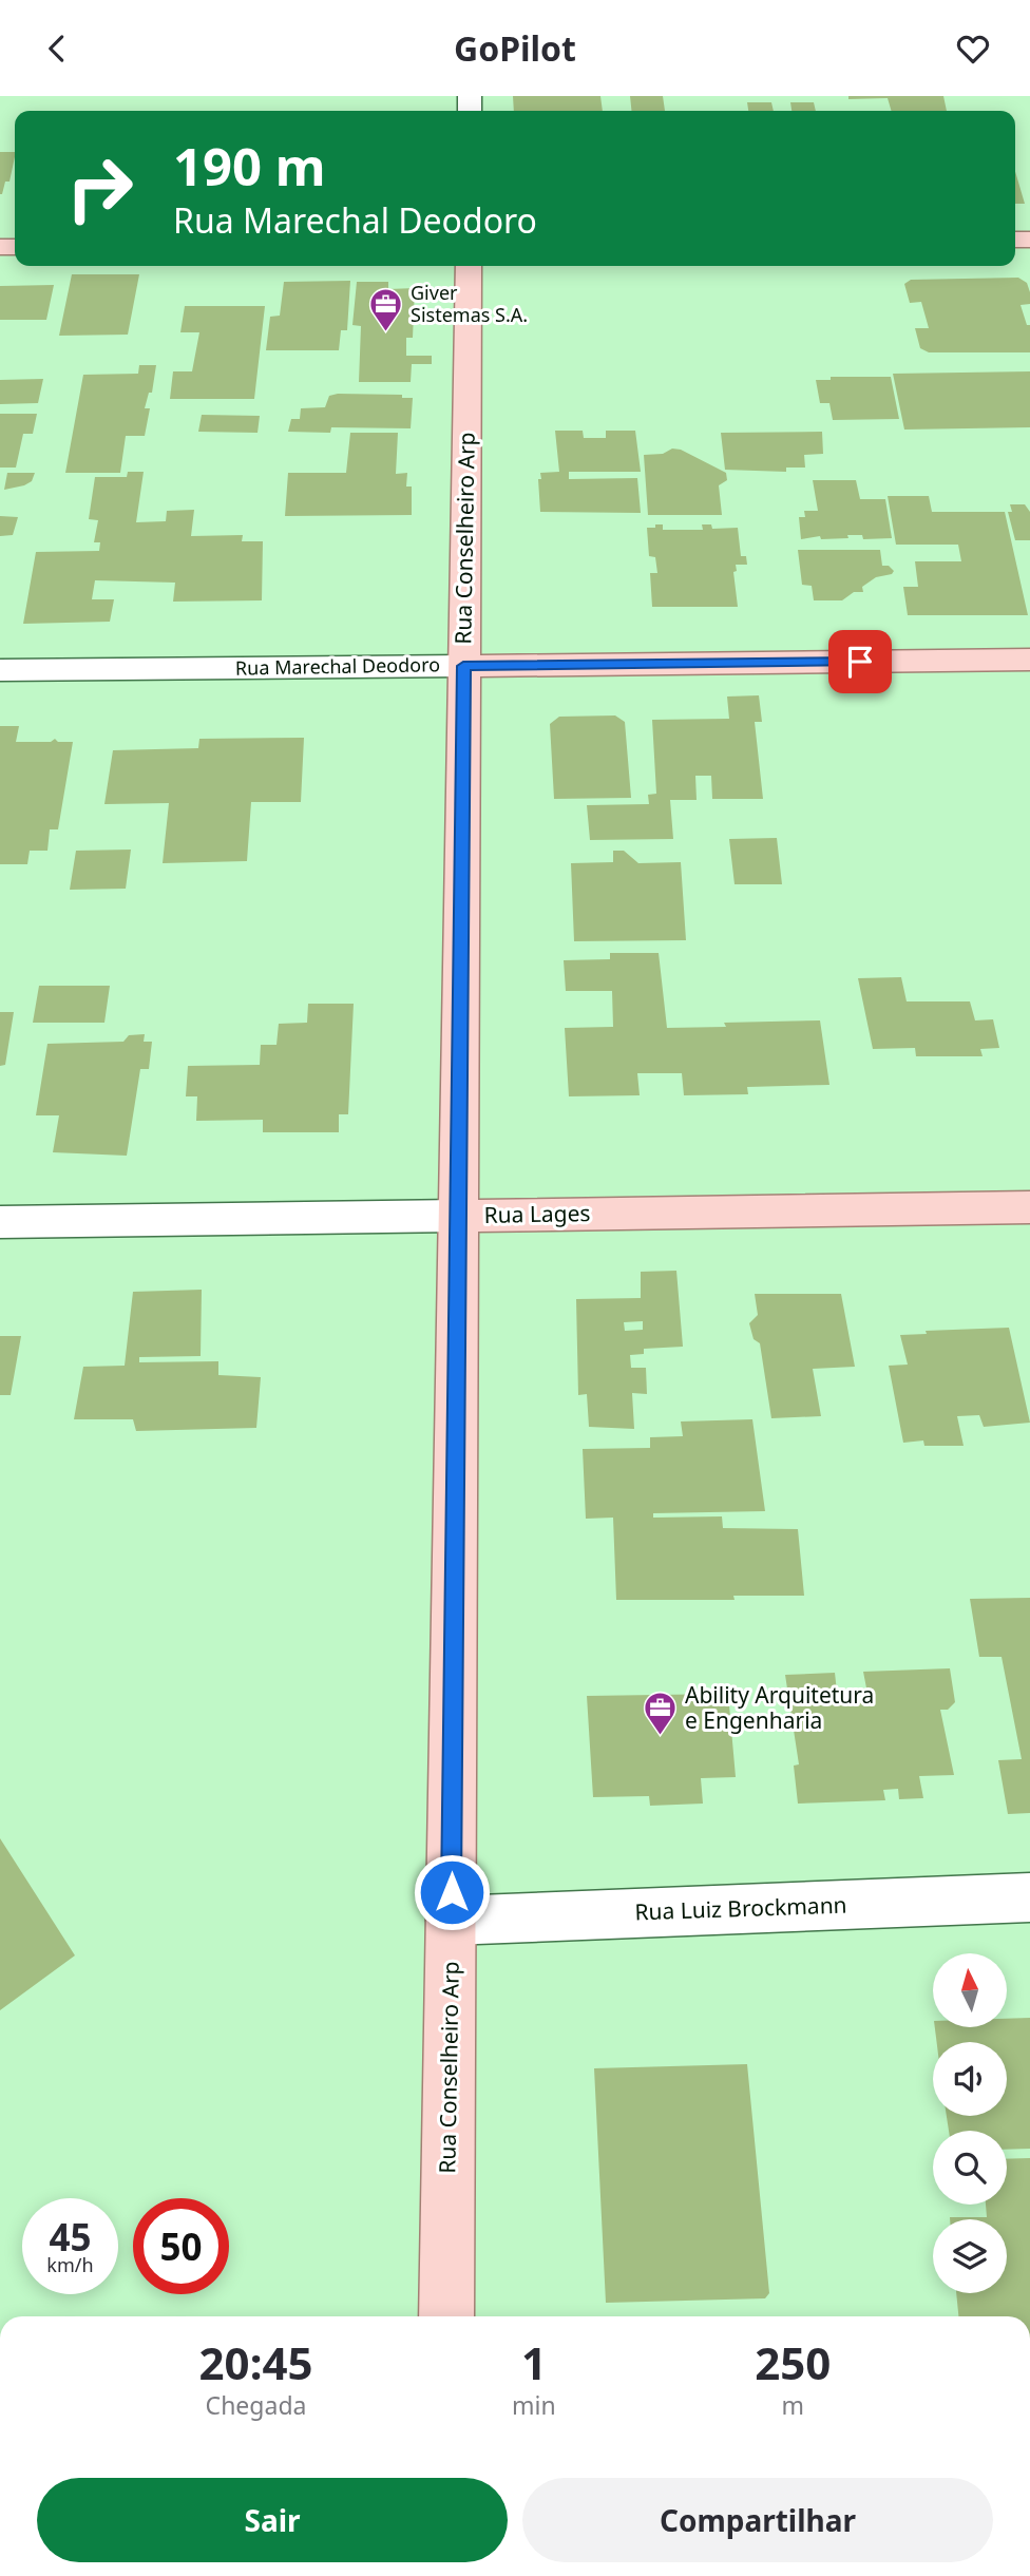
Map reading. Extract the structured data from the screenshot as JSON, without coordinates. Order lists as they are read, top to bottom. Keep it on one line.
{"streets":{"main road":["Rua Conselheiro Arp","Rua Marechal Deodoro","Rua Lages"],"street":["Rua Luiz Brockmann"]},"crossings":[["Rua Conselheiro Arp","Rua Marechal Deodoro"],["Rua Conselheiro Arp","Rua Lages"],["Rua Conselheiro Arp","Rua Luiz Brockmann"]],"places":{"office":["Giver Sistemas S.A.","Ability Arquitetura e Engenharia"]},"north":"top","page":{"header":"GoPilot","turn":["190 m","Rua Marechal Deodoro"],"speed":"45 km/h","limit":"50","eta":["20:45","Chegada","1","min","250","m"],"buttons":["Sair","Compartilhar"]}}
